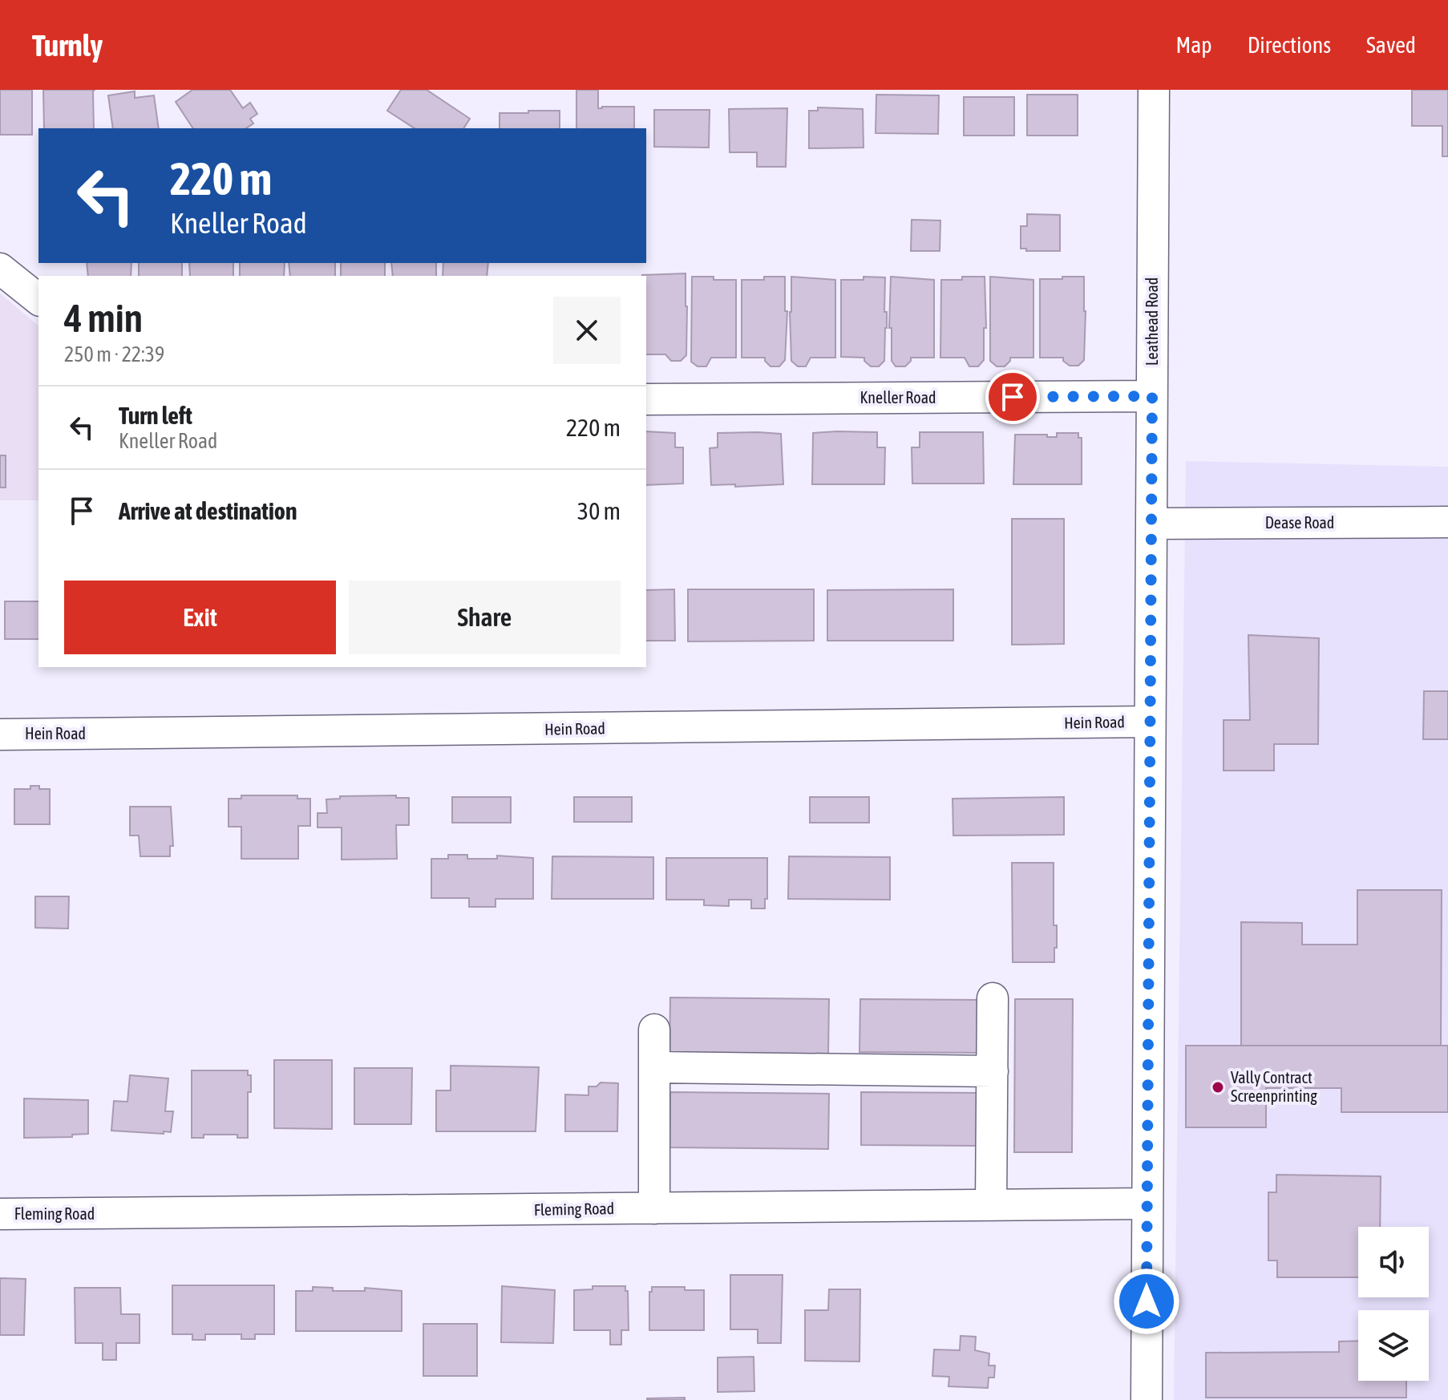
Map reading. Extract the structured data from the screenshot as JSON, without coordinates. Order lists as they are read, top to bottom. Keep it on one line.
{"streets":{"street":["Leathead Road","Kneller Road","Dease Road","Hein Road","Fleming Road"]},"crossings":[["Leathead Road","Kneller Road"],["Leathead Road","Dease Road"],["Leathead Road","Hein Road"],["Leathead Road","Fleming Road"]],"places":["Vally Contract Screenprinting"],"page":{"header":"Turnly","nav":["Map","Directions","Saved"],"turn":["220 m","Kneller Road"],"heading":["4 min","250 m · 22:39"],"list":[{"name":"Turn left","note":"Kneller Road","value":"220 m"},{"name":"Arrive at destination","value":"30 m"}],"buttons":["Exit","Share"]}}
